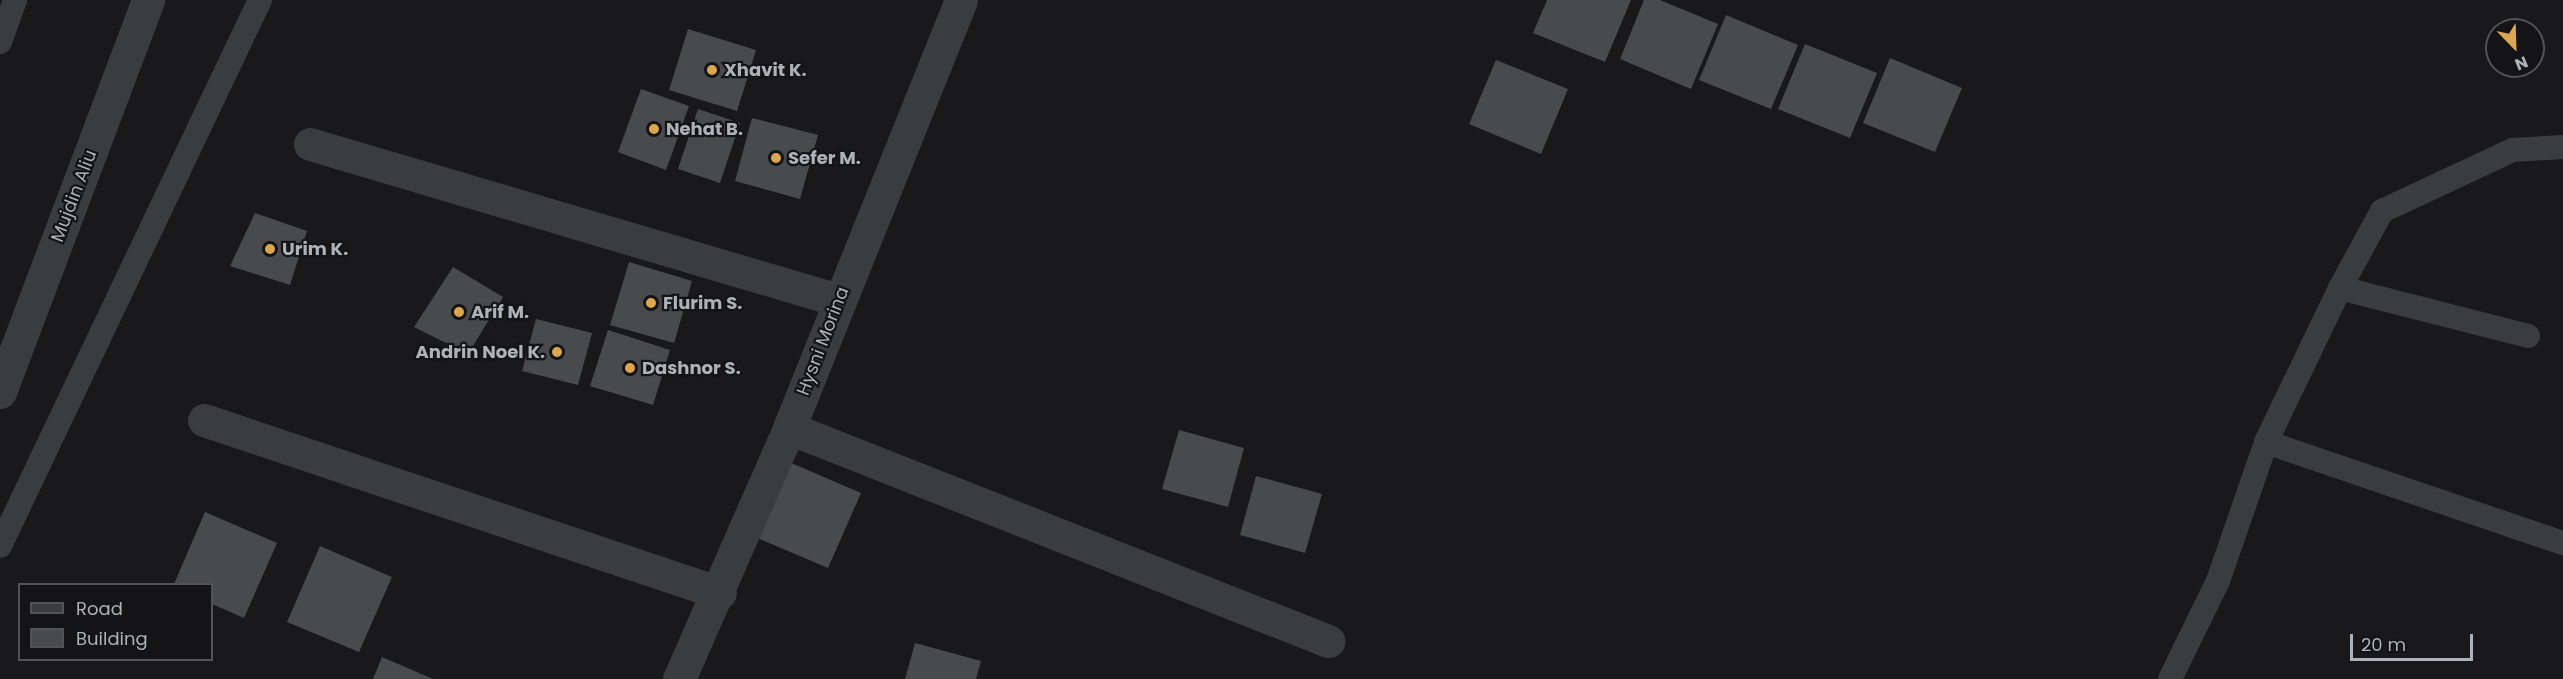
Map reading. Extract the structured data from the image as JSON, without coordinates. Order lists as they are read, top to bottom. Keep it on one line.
{"streets":{"street":["Mujdin Aliu","Hysni Morina"]},"places":["Xhavit K.","Nehat B.","Sefer M.","Urim K.","Flurim S.","Arif M.","Andrin Noel K.","Dashnor S."],"legend":["Road","Building"],"scale_bar":"20 m","north":"bottom right"}
